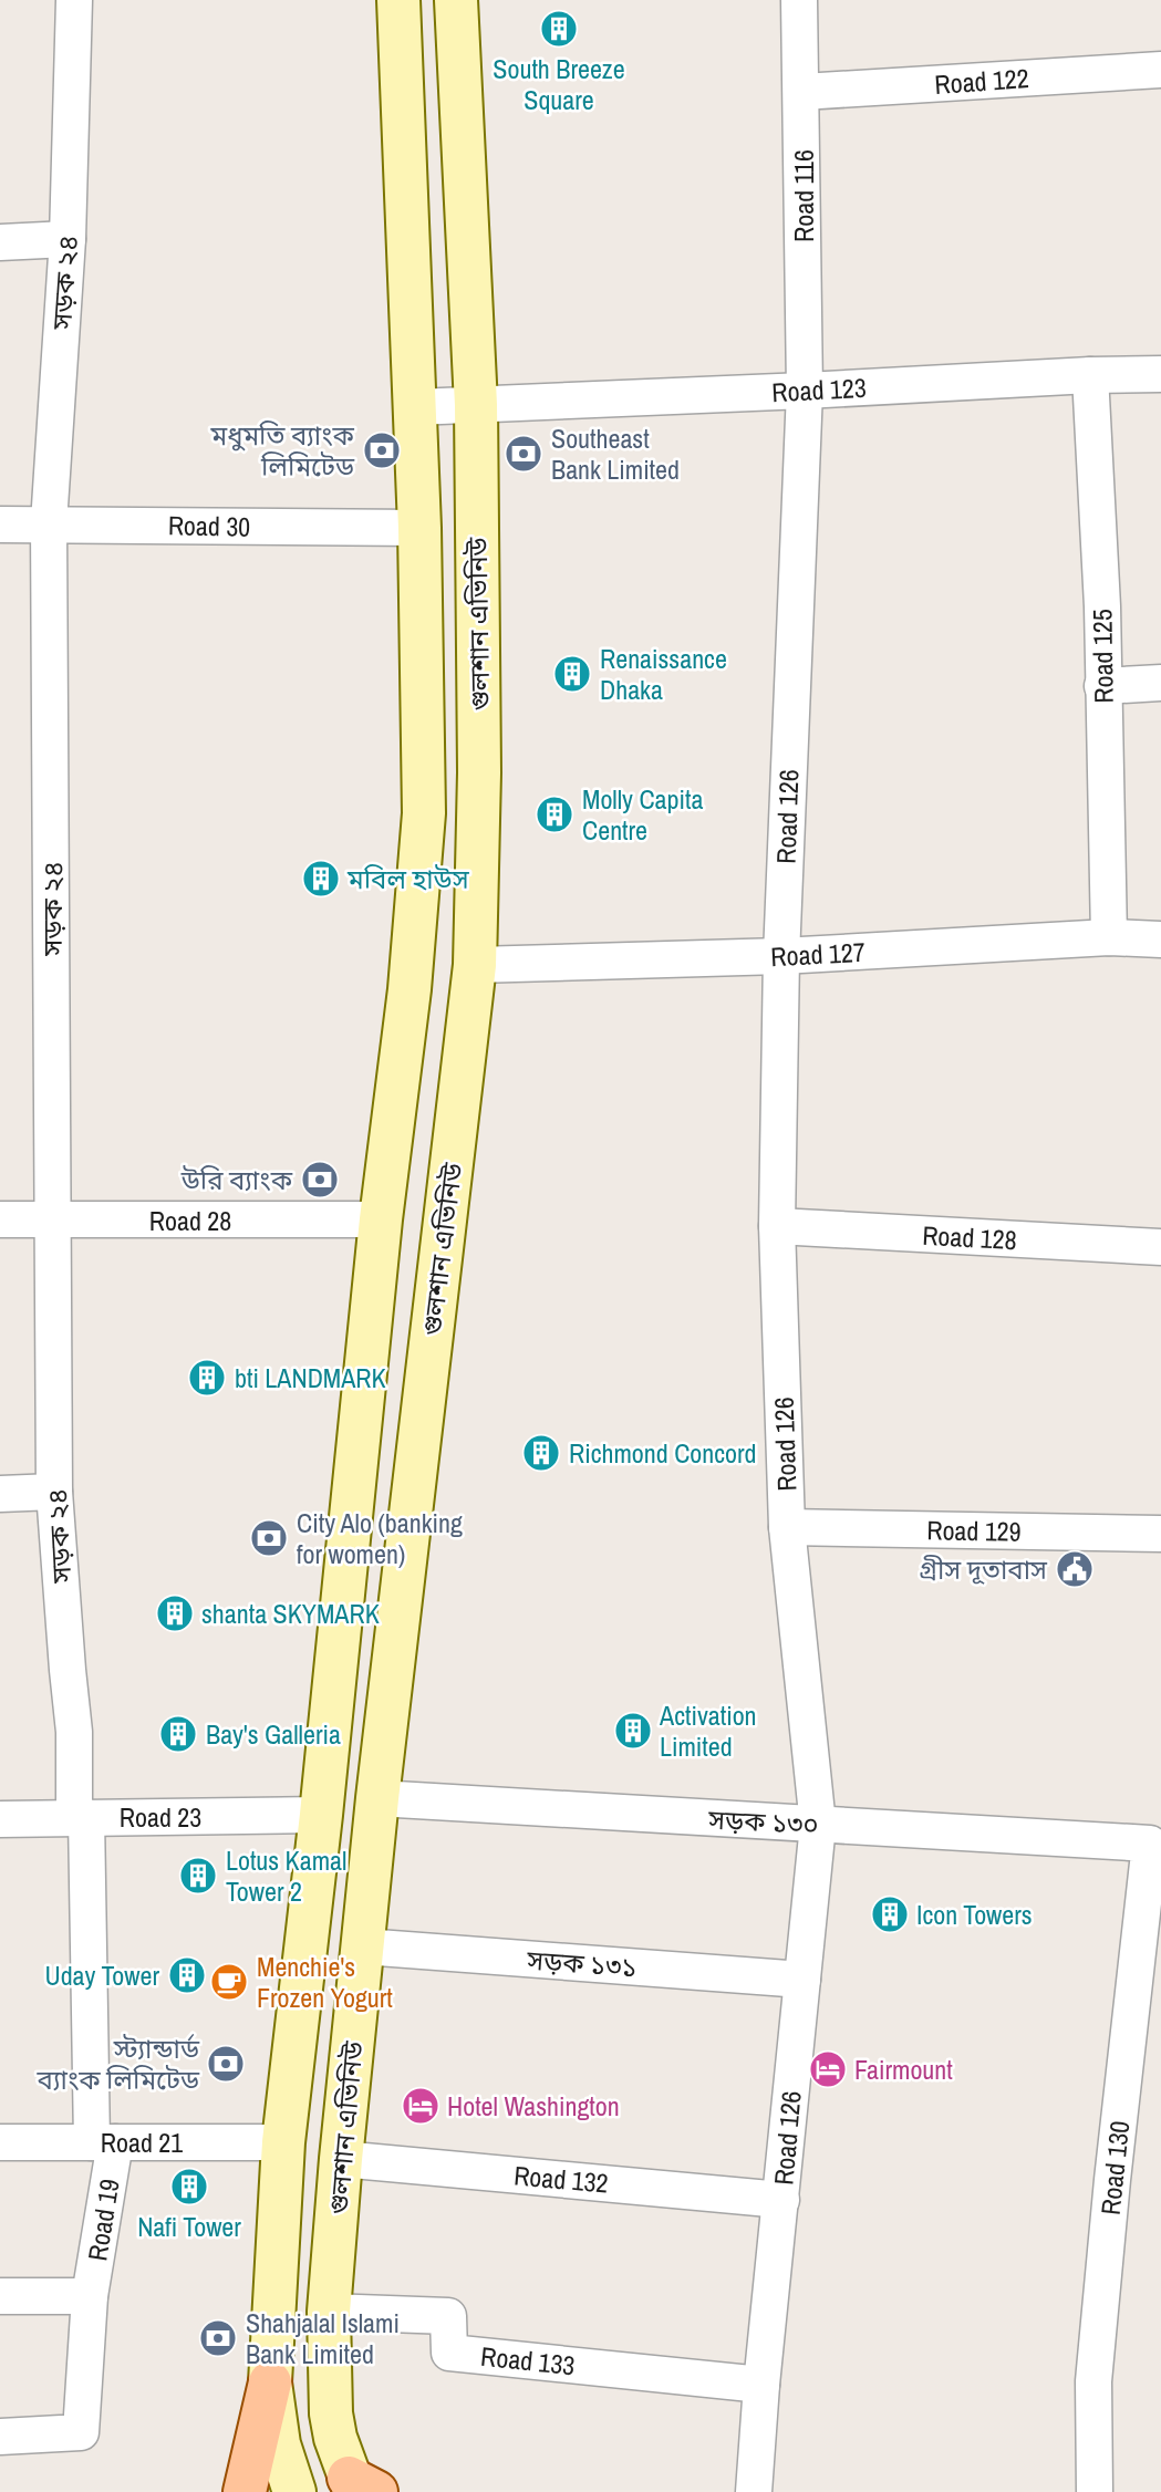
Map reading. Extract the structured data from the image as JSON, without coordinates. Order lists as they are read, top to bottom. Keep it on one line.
{"streets":{"main road":["গুলশান এভিনিউ"],"street":["Road 122","Road 116","সড়ক ২৪","Road 123","Road 30","Road 125","Road 126","Road 127","Road 28","Road 128","Road 129","Road 23","সড়ক ১৩০","সড়ক ১৩১","Road 21","Road 130","Road 132","Road 19","Road 133"]},"crossings":[["Road 122","Road 116"],["Road 116","Road 123"],["Road 116","Road 126"],["সড়ক ২৪","Road 30"],["সড়ক ২৪","Road 28"],["সড়ক ২৪","Road 23"],["সড়ক ২৪","Road 21"],["সড়ক ২৪","Road 19"],["Road 123","গুলশান এভিনিউ"],["Road 123","Road 125"],["Road 123","Road 126"],["গুলশান এভিনিউ","Road 127"],["গুলশান এভিনিউ","সড়ক ১৩০"],["গুলশান এভিনিউ","সড়ক ১৩১"],["গুলশান এভিনিউ","Road 132"],["গুলশান এভিনিউ","Road 133"],["Road 125","Road 127"],["Road 126","Road 127"],["Road 126","Road 128"],["Road 126","Road 129"],["Road 126","সড়ক ১৩০"],["Road 126","সড়ক ১৩১"],["Road 126","Road 132"],["Road 126","Road 133"],["সড়ক ১৩০","Road 130"],["Road 21","Road 19"]],"places":{"building":["South Breeze Square","Renaissance Dhaka","Molly Capita Centre","মবিল হাউস","bti LANDMARK","Richmond Concord","shanta SKYMARK","Activation Limited","Bay's Galleria","Lotus Kamal Tower 2","Icon Towers","Uday Tower","Nafi Tower"],"bank":["মধুমতি ব্যাংক লিমিটেড","Southeast Bank Limited","উরি ব্যাংক","City Alo (banking for women)","স্ট্যান্ডার্ড ব্যাংক লিমিটেড","Shahjalal Islami Bank Limited"],"public building":["গ্রীস দূতাবাস"],"cafe":["Menchie's Frozen Yogurt"],"hotel":["Fairmount","Hotel Washington"]}}
